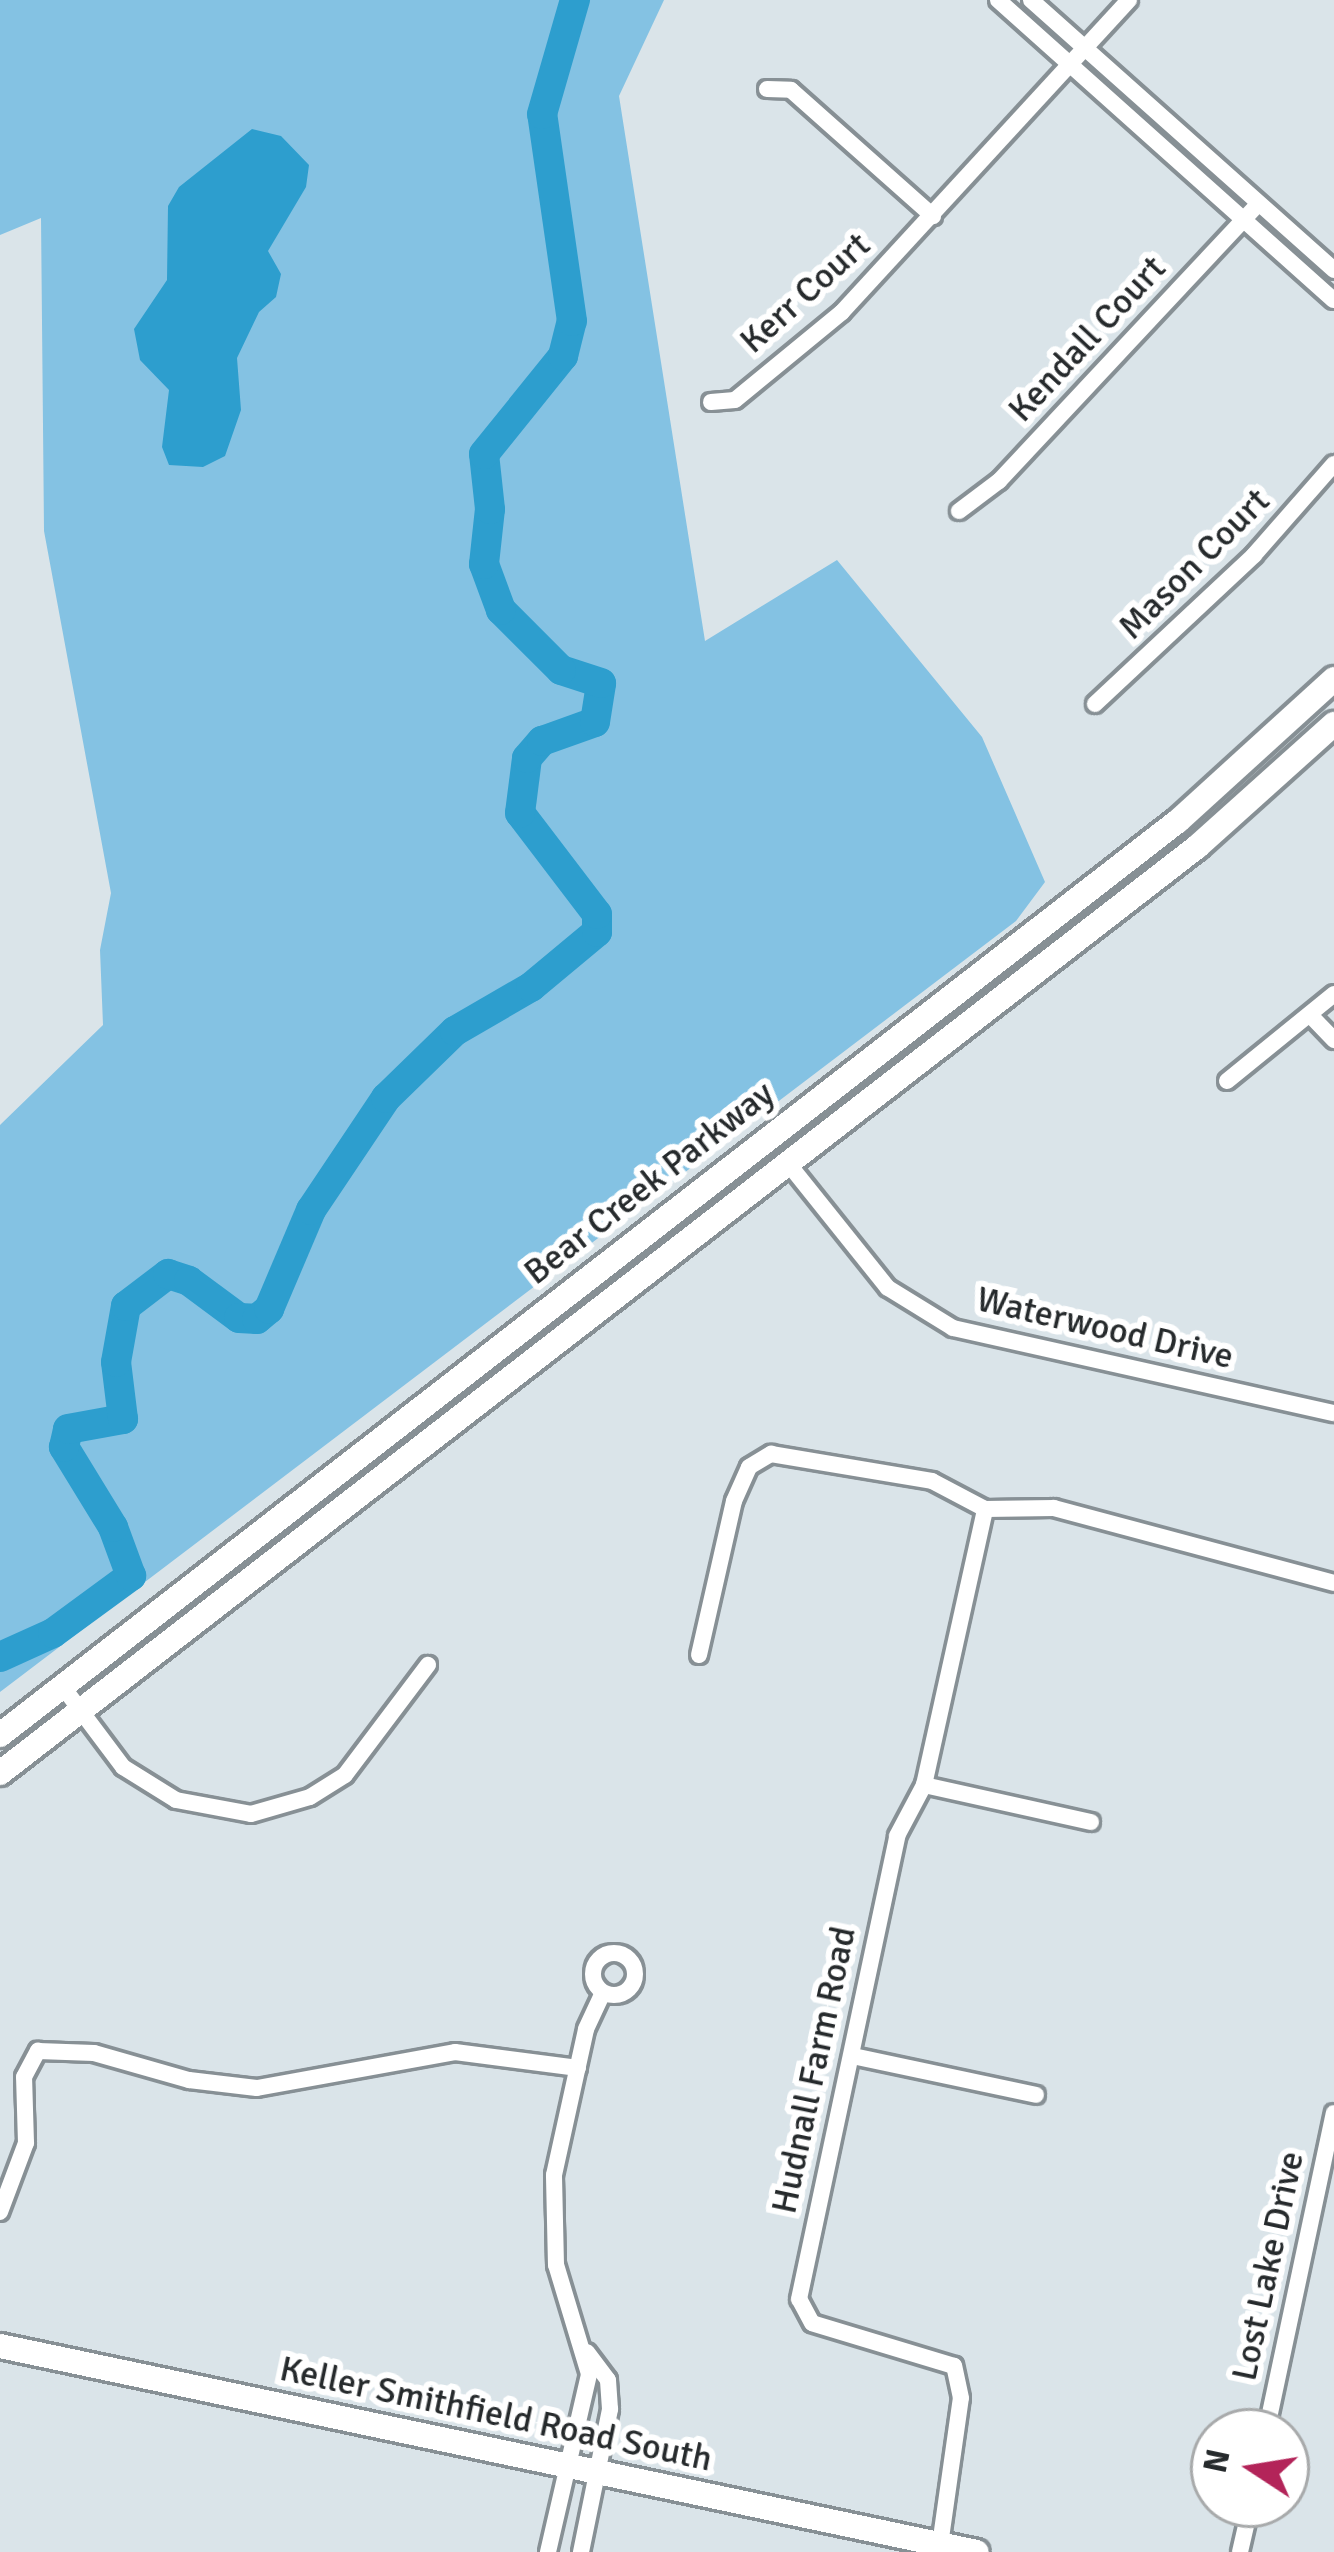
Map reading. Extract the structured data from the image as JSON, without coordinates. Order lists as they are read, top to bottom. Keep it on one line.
{"streets":{"main road":["Bear Creek Parkway","Keller Smithfield Road South"],"street":["Kerr Court","Kendall Court","Mason Court","Waterwood Drive","Hudnall Farm Road","Lost Lake Drive"]},"crossings":[["Bear Creek Parkway","Waterwood Drive"],["Hudnall Farm Road","Keller Smithfield Road South"]],"north":"left"}
